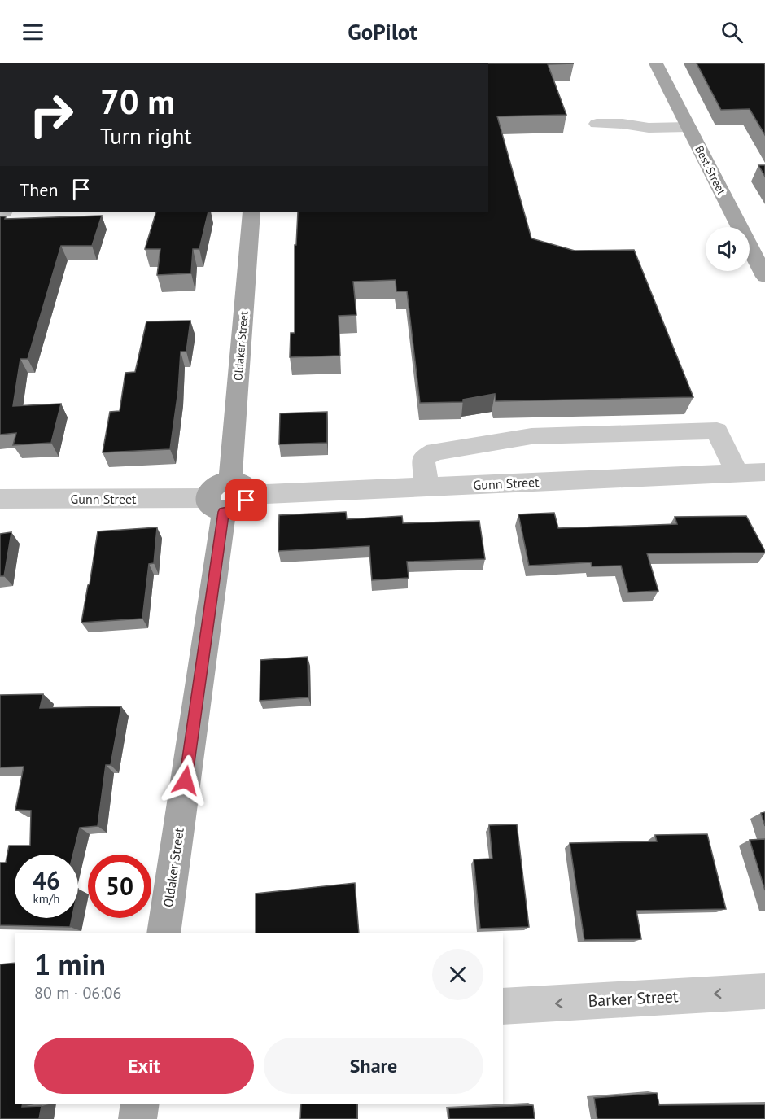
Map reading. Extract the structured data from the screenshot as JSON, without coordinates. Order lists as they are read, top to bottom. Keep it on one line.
{"streets":{"main road":["Best Street","Oldaker Street"],"street":["Gunn Street","Barker Street"]},"crossings":[["Oldaker Street","Gunn Street"]],"one_way":["Barker Street"],"page":{"header":"GoPilot","turn":["70 m","Turn right"],"then":"Then","speed":"46 km/h","limit":"50","heading":["1 min","80 m · 06:06"],"buttons":["Exit","Share"]}}
